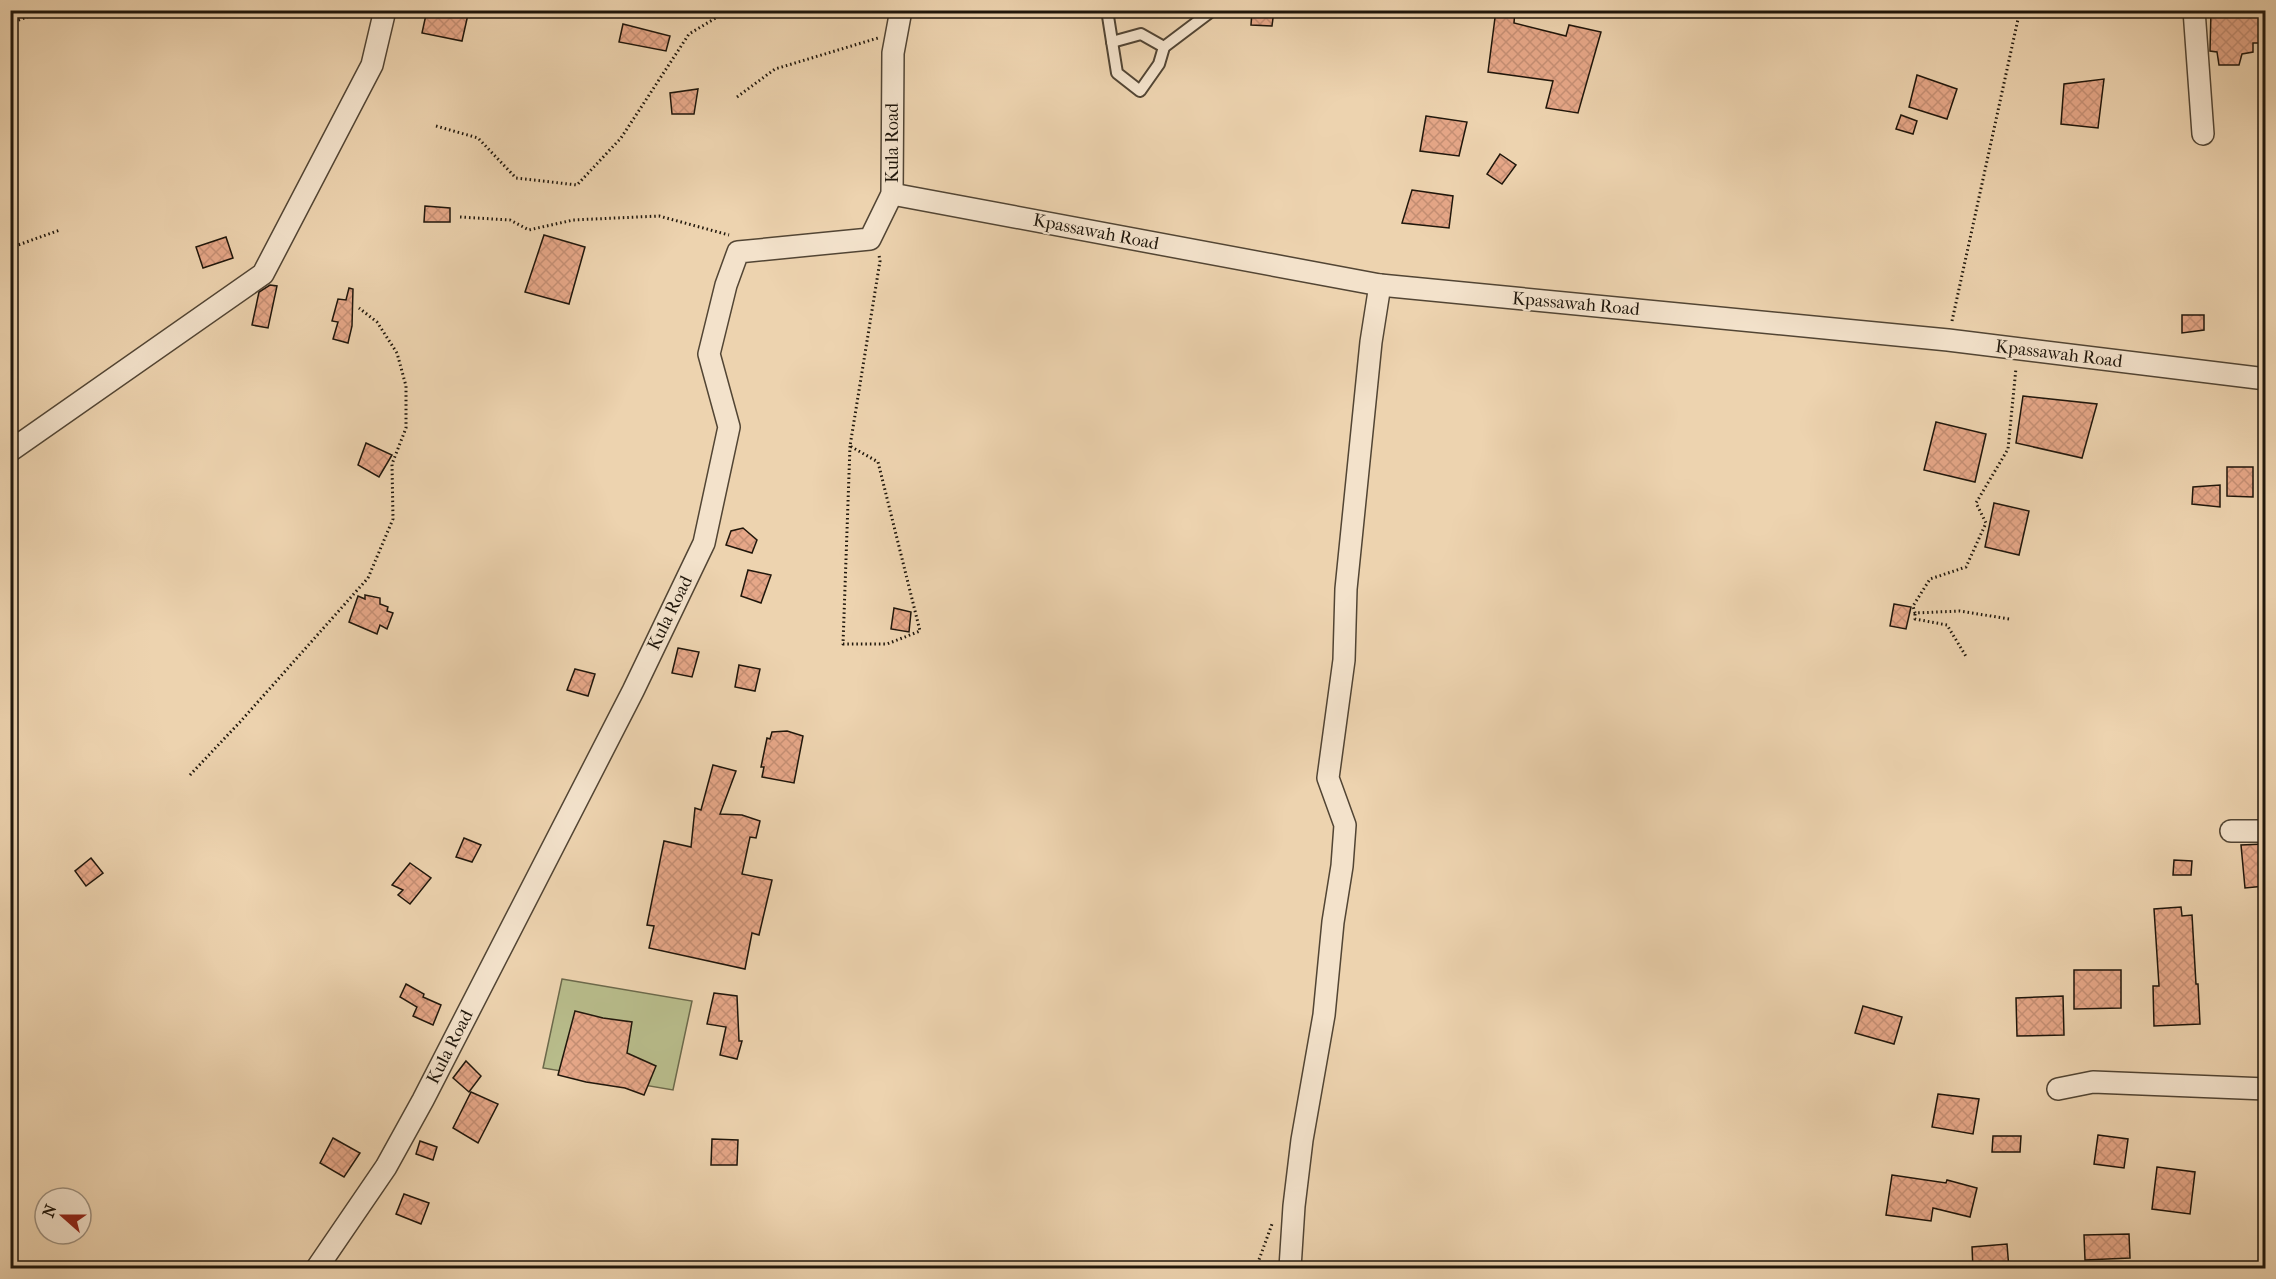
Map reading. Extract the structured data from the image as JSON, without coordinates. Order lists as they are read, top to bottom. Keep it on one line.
{"streets":{"street":["Kula Road","Kpassawah Road"]},"crossings":[["Kula Road","Kpassawah Road"]],"north":"left"}
